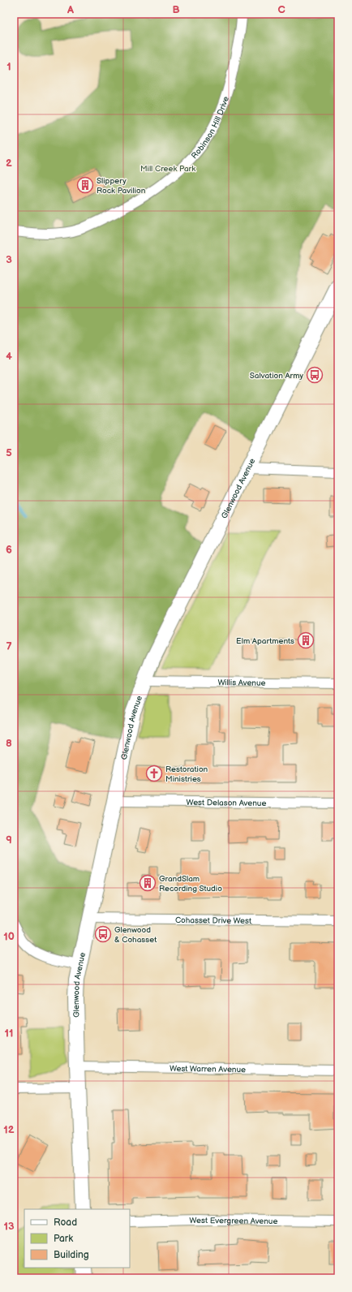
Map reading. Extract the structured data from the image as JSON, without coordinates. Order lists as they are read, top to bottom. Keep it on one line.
{"streets":{"main road":["Glenwood Avenue"],"street":["Robinson Hill Drive","Willis Avenue","West Delason Avenue","Cohasset Drive West","West Warren Avenue","West Evergreen Avenue"]},"crossings":[["Glenwood Avenue","Willis Avenue"],["Glenwood Avenue","West Delason Avenue"],["Glenwood Avenue","Cohasset Drive West"],["Glenwood Avenue","West Warren Avenue"]],"parks":["Mill Creek Park"],"places":{"building":["Slippery Rock Pavilion","Elm Apartments","GrandSlam Recording Studio"],"bus stop":["Salvation Army","Glenwood & Cohasset"],"church":["Restoration Ministries"]},"legend":["Road","Park","Building"],"grid":{"columns":["A","B","C"],"rows":["1","2","3","4","5","6","7","8","9","10","11","12","13"]}}
